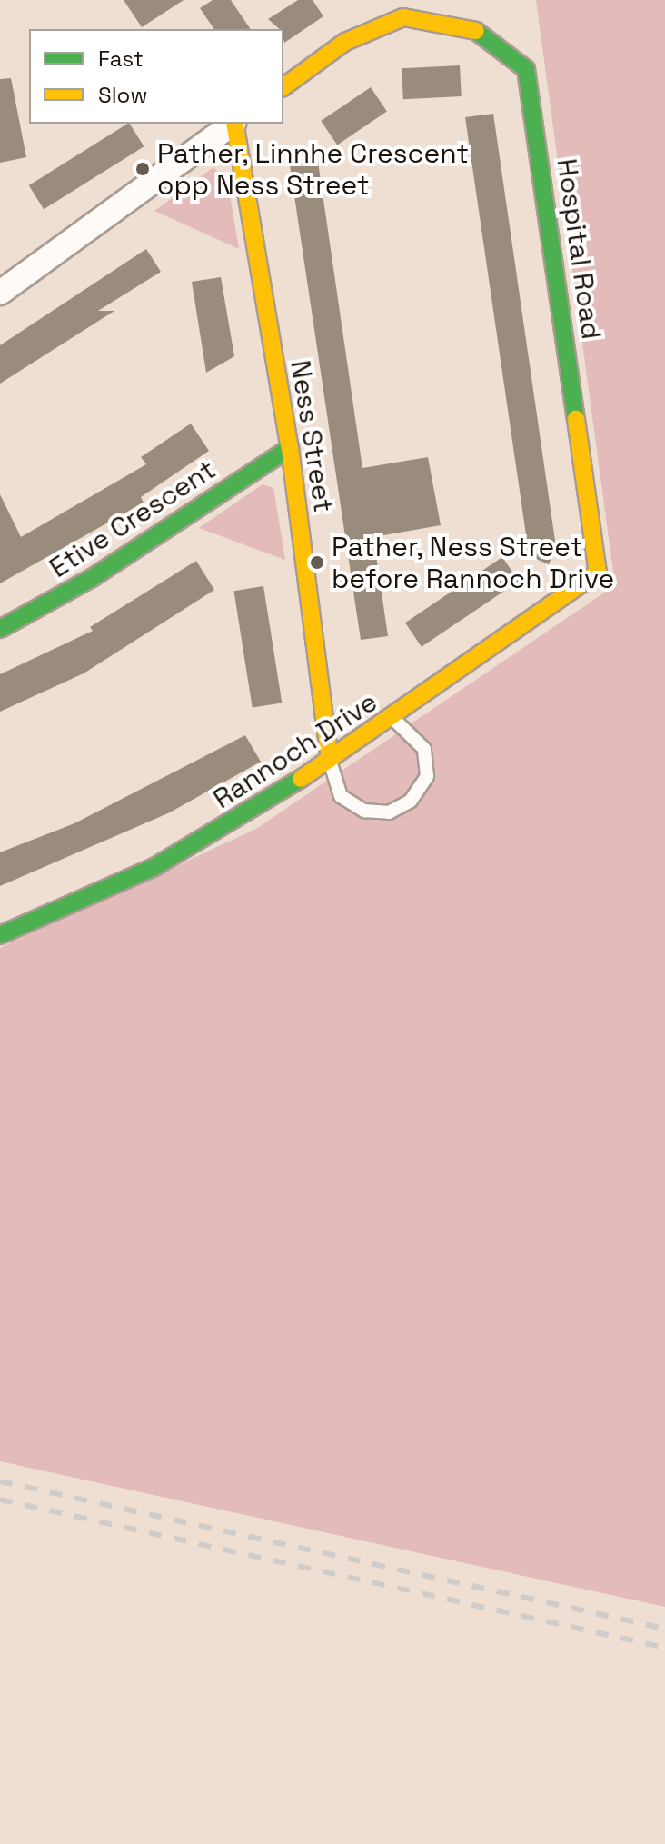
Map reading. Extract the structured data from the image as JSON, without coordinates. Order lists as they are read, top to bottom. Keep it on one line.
{"streets":{"street":["Hospital Road","Ness Street","Etive Crescent","Rannoch Drive"]},"crossings":[["Hospital Road","Rannoch Drive"],["Ness Street","Etive Crescent"],["Ness Street","Rannoch Drive"]],"places":["Pather, Linnhe Crescent opp Ness Street","Pather, Ness Street before Rannoch Drive"],"legend":["Fast","Slow"]}
